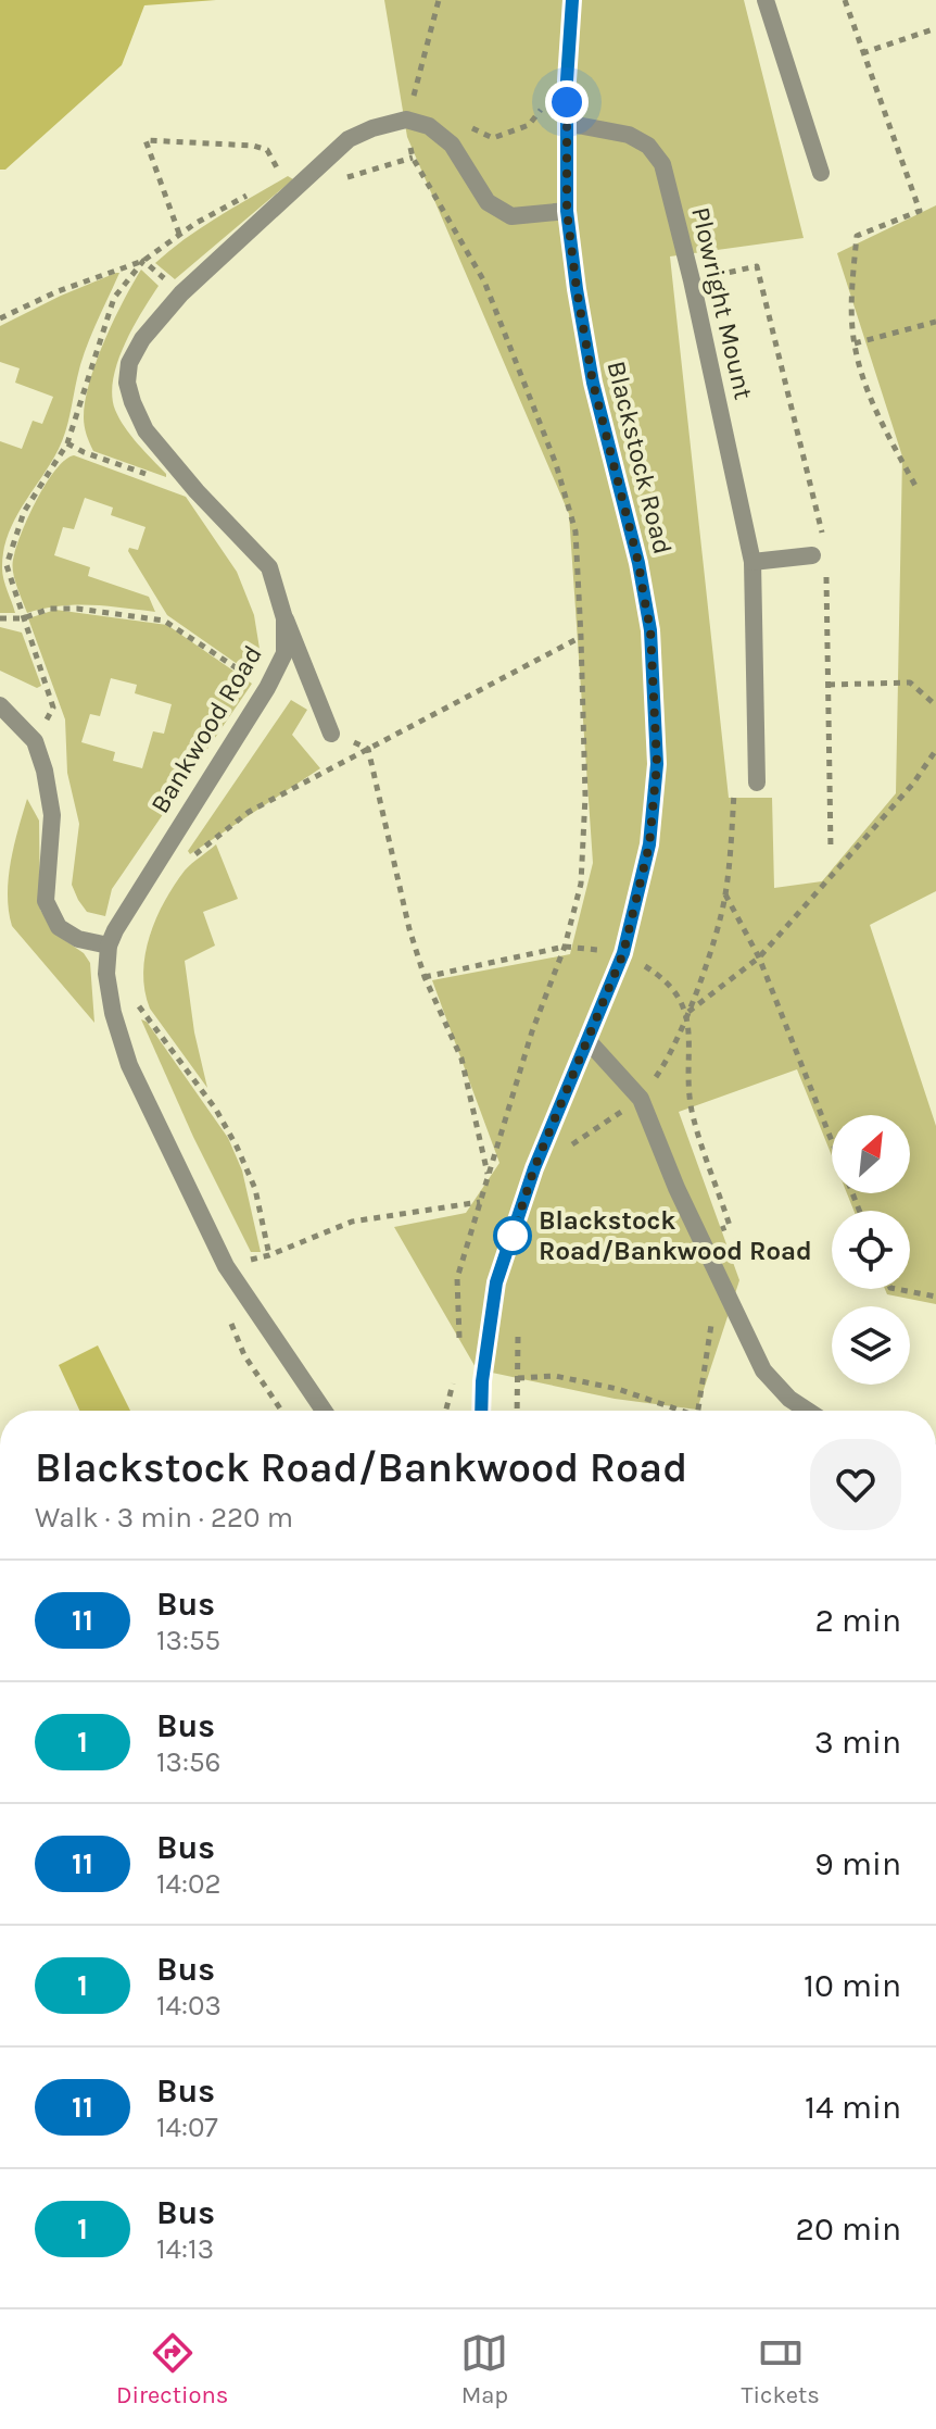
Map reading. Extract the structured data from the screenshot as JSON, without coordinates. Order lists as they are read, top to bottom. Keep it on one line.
{"streets":{"street":["Plowright Mount","Blackstock Road","Bankwood Road"]},"crossings":[["Plowright Mount","Blackstock Road"]],"places":["Blackstock Road/Bankwood Road"],"lines":["bus line 11"],"north":"top right","page":{"heading":["Blackstock Road/Bankwood Road","Walk · 3 min · 220 m"],"list":[{"mark":"11","name":"Bus","note":"13:55","value":"2 min"},{"mark":"1","name":"Bus","note":"13:56","value":"3 min"},{"mark":"11","name":"Bus","note":"14:02","value":"9 min"},{"mark":"1","name":"Bus","note":"14:03","value":"10 min"},{"mark":"11","name":"Bus","note":"14:07","value":"14 min"},{"mark":"1","name":"Bus","note":"14:13","value":"20 min"}],"tabs":["Directions","Map","Tickets"]}}
